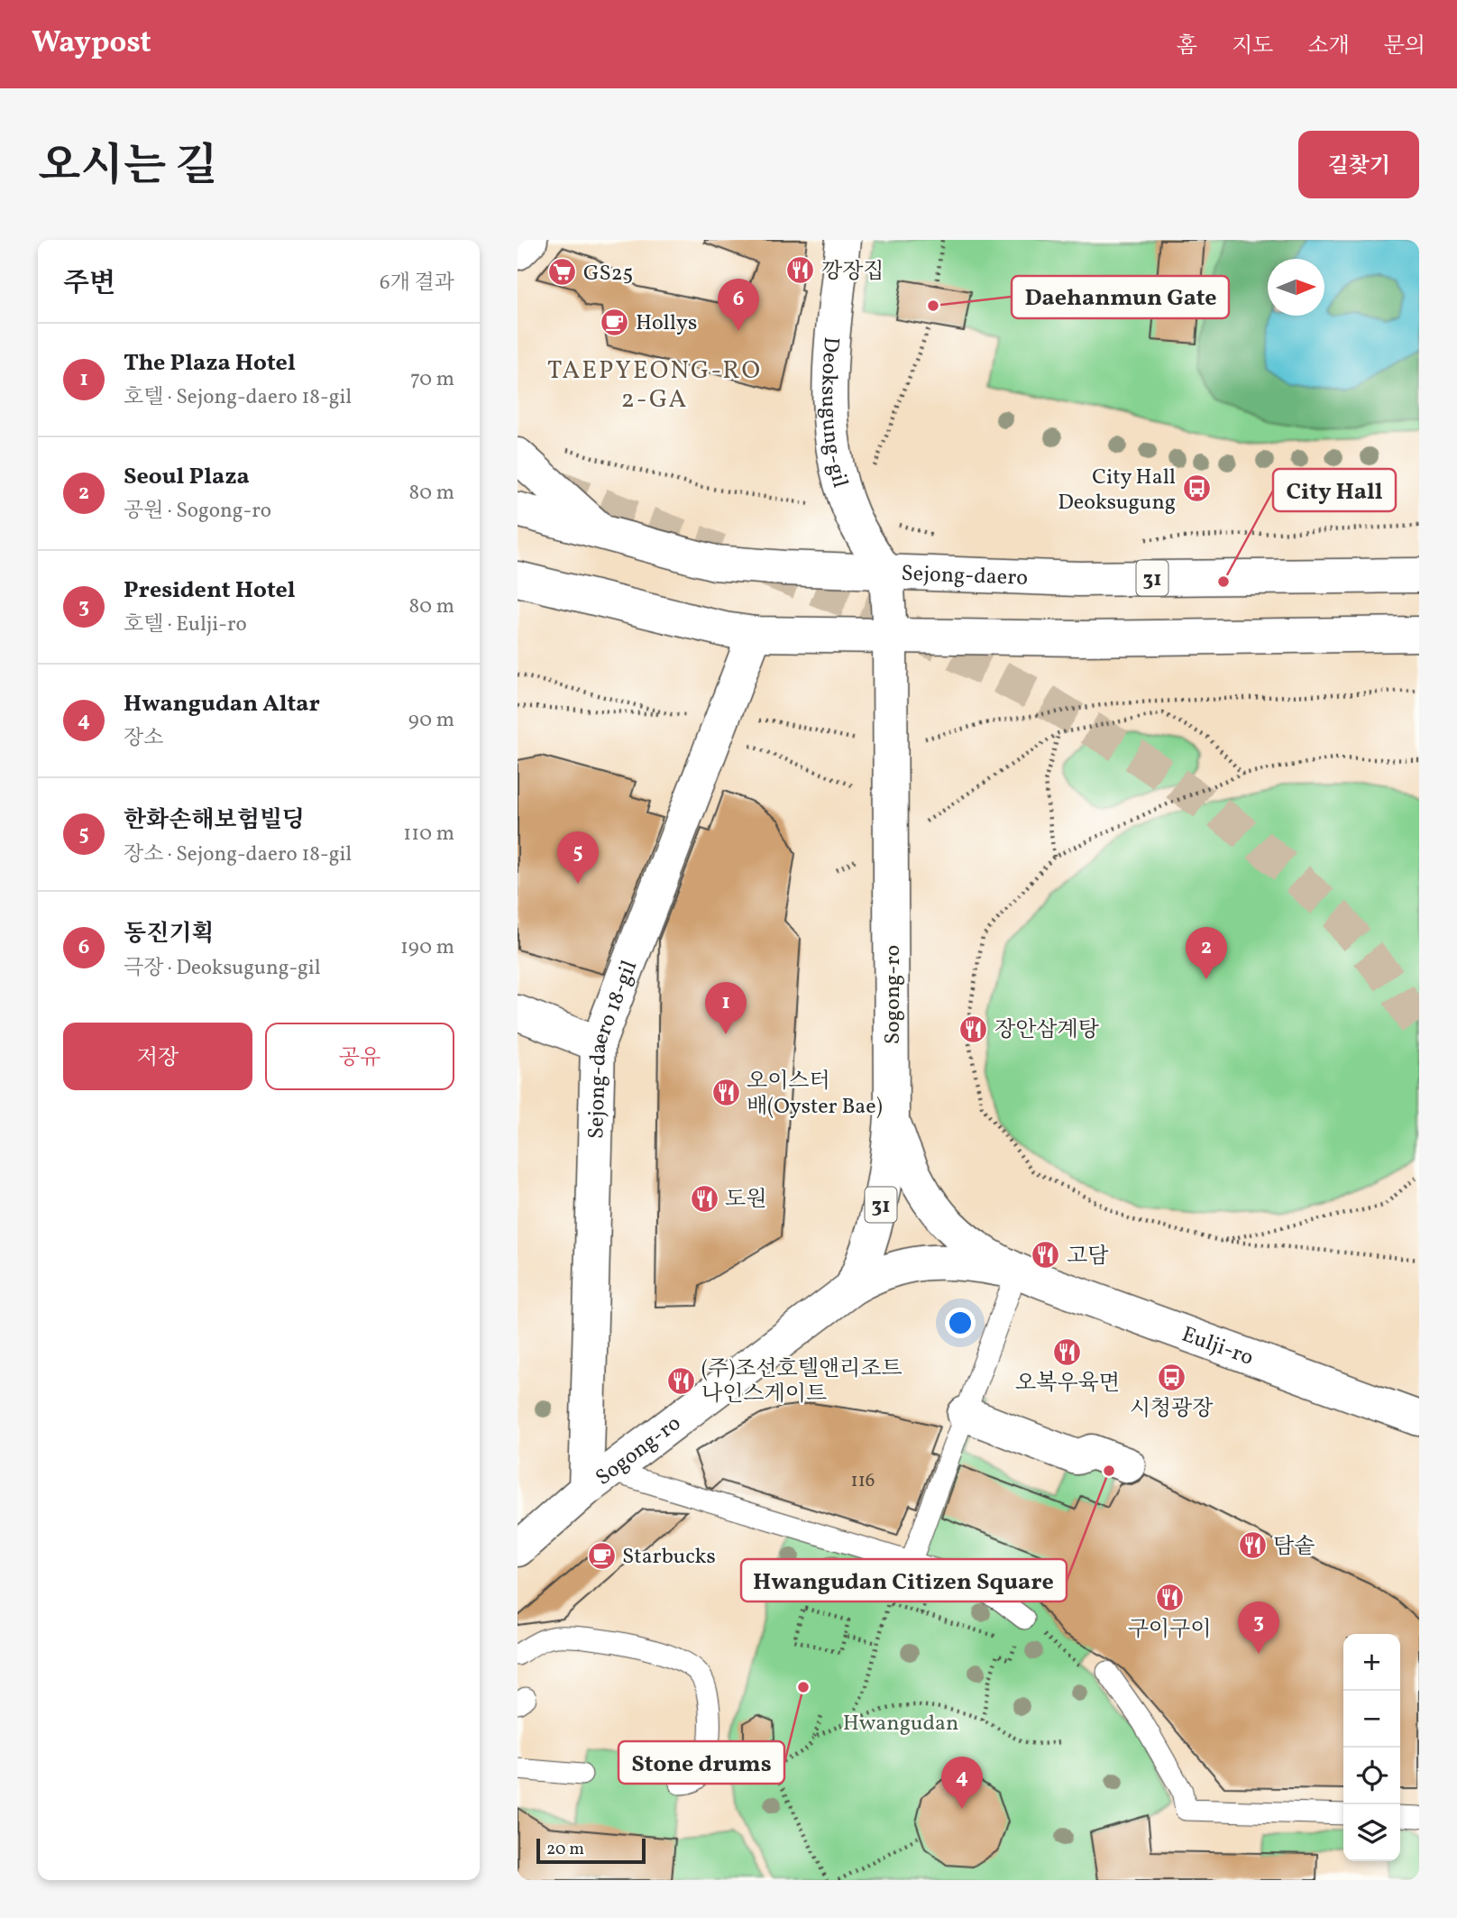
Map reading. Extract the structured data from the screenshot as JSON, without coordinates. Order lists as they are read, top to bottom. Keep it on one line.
{"streets":{"main road":["Deoksugung-gil","Sejong-daero","31","Sogong-ro","Sejong-daero 18-gil","Eulji-ro"]},"crossings":[["Deoksugung-gil","Sejong-daero"],["Deoksugung-gil","Sogong-ro"],["Sejong-daero","Sogong-ro"],["Sogong-ro","Sejong-daero 18-gil"],["Sogong-ro","Eulji-ro"]],"districts":["TAEPYEONG-RO 2-GA"],"parks":["Hwangudan"],"places":{"restaurant":["깡장집","장안삼계탕","오이스터 배(Oyster Bae)","도원","고담","오복우육면","(주)조선호텔앤리조트 나인스게이트","담솥","구이구이"],"supermarket":["GS25"],"other":["Daehanmun Gate","City Hall","Hwangudan Citizen Square","Stone drums"],"cafe":["Hollys","Starbucks"],"bus stop":["City Hall Deoksugung","시청광장"]},"house_numbers":["116"],"scale_bar":"20 m","north":"right","page":{"header":"Waypost","nav":["홈","지도","소개","문의"],"title":"오시는 길","buttons":["길찾기",["저장","공유"]],"heading":["주변","6개 결과"],"pins":["6","5","2","1","3","4"],"list":[{"mark":"1","name":"The Plaza Hotel","note":"호텔 · Sejong-daero 18-gil","value":"70 m"},{"mark":"2","name":"Seoul Plaza","note":"공원 · Sogong-ro","value":"80 m"},{"mark":"3","name":"President Hotel","note":"호텔 · Eulji-ro","value":"80 m"},{"mark":"4","name":"Hwangudan Altar","note":"장소","value":"90 m"},{"mark":"5","name":"한화손해보험빌딩","note":"장소 · Sejong-daero 18-gil","value":"110 m"},{"mark":"6","name":"동진기획","note":"극장 · Deoksugung-gil","value":"190 m"}],"map_buttons":["+","−"],"scale":"20 m"}}
